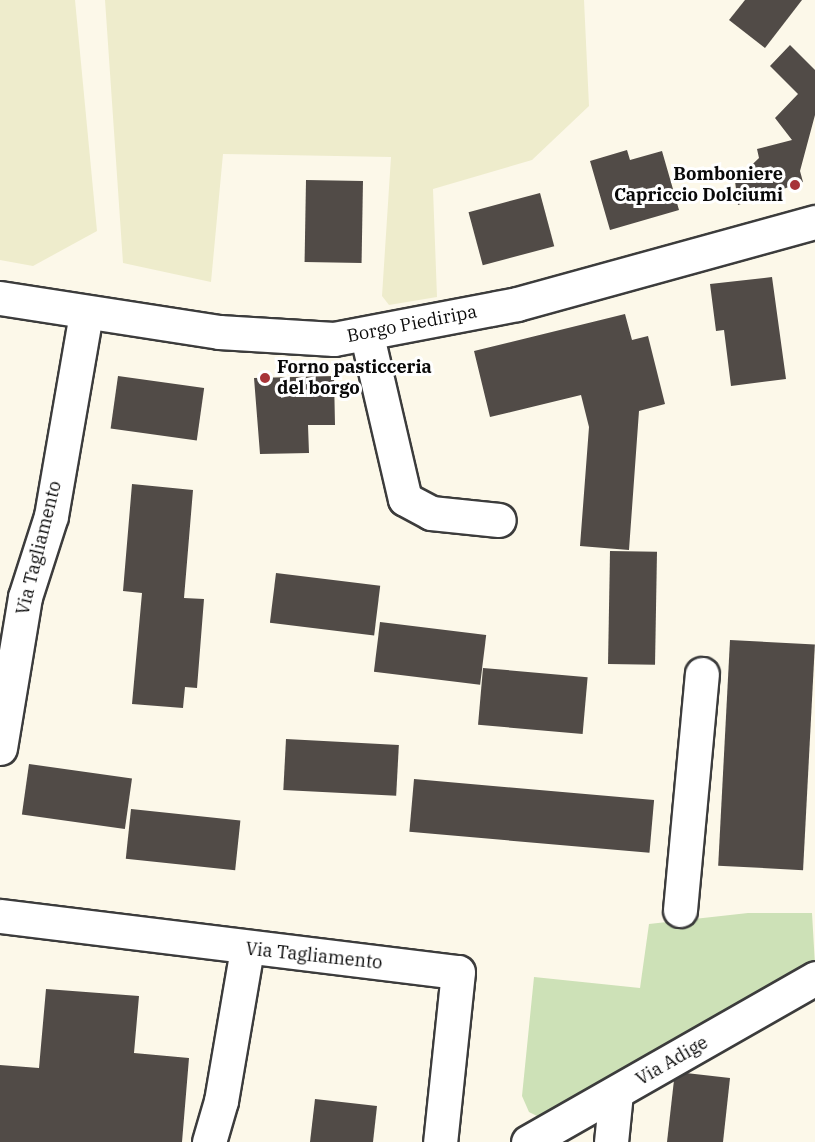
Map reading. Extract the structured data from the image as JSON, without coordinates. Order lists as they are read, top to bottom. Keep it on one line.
{"streets":{"street":["Borgo Piediripa","Via Tagliamento","Via Adige"]},"crossings":[["Borgo Piediripa","Via Tagliamento"]],"places":["Bomboniere Capriccio Dolciumi","Forno pasticceria del borgo"]}
